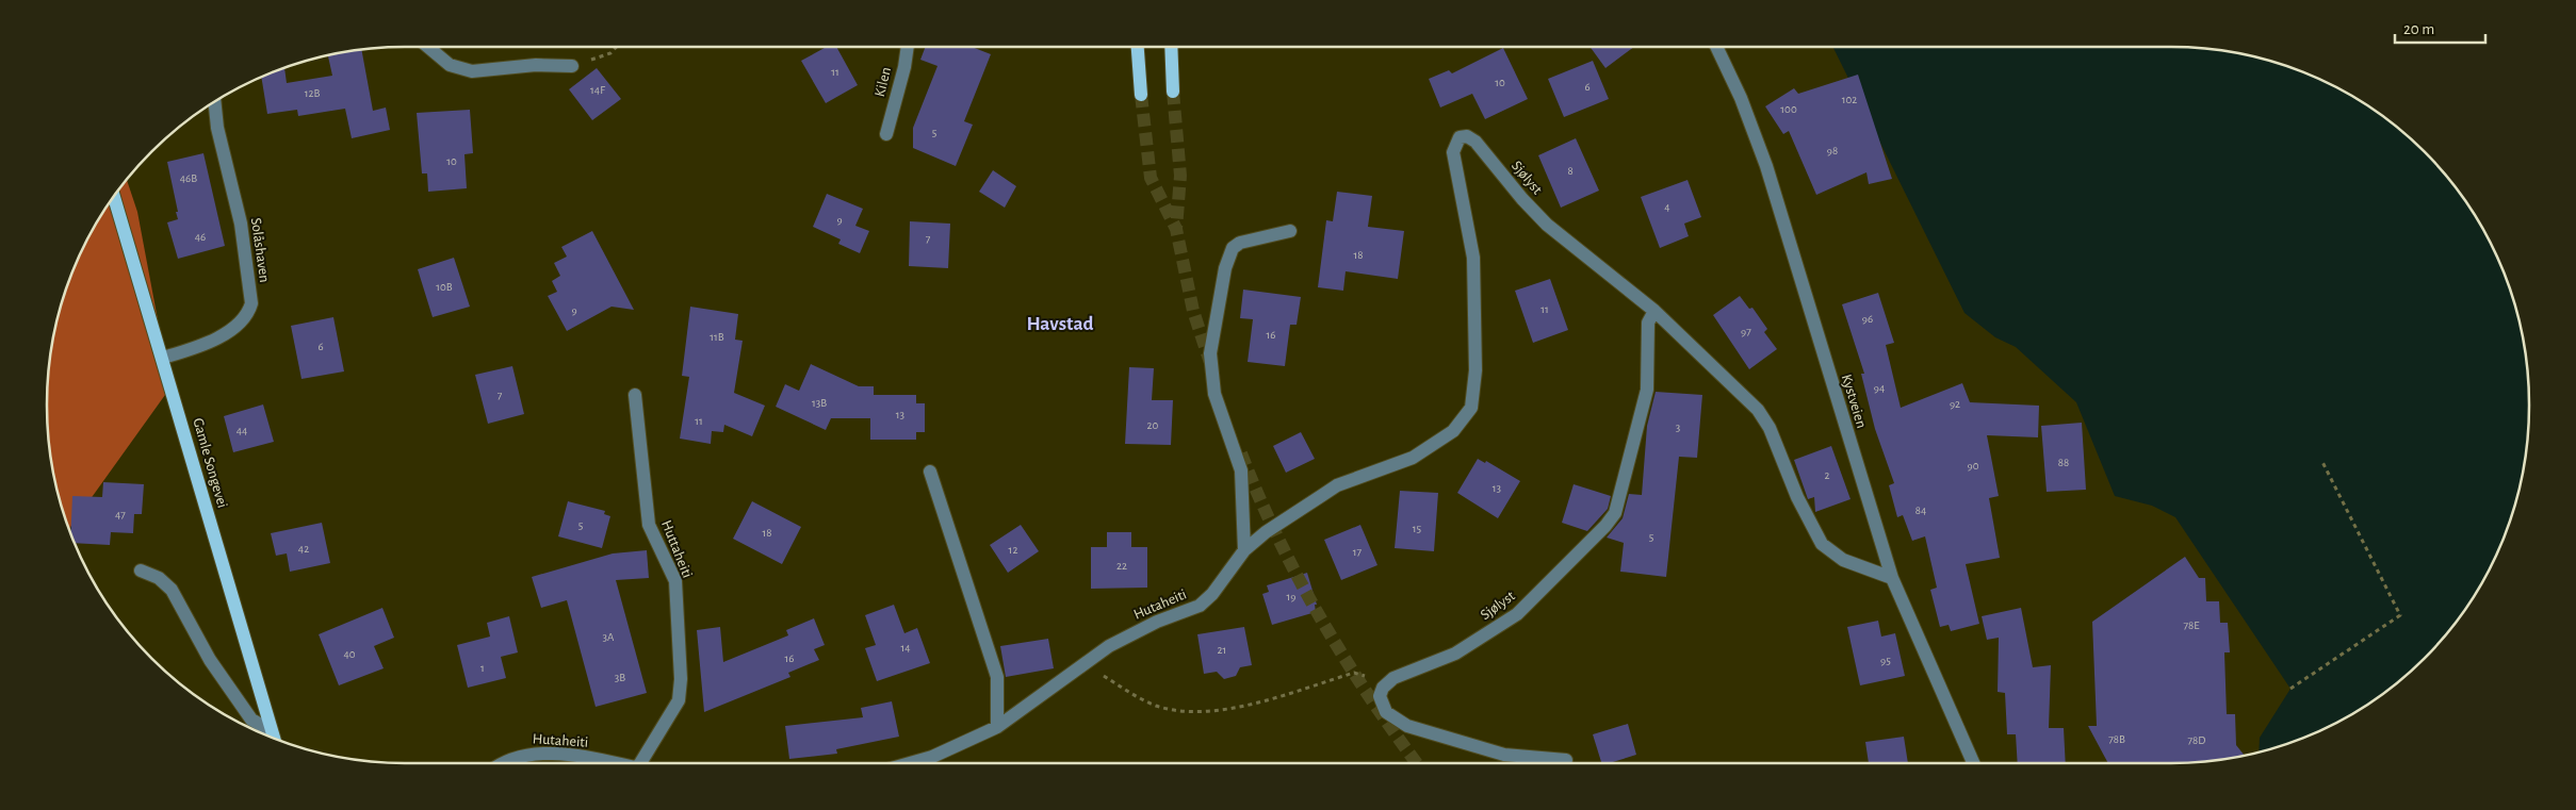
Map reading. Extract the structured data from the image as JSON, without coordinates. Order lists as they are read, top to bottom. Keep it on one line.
{"streets":{"main road":["Gamle Songevei"],"street":["Kilen","Sjølyst","Solåshaven","Kystveien","Huttaheiti","Hutaheiti"]},"crossings":[["Sjølyst","Kystveien"],["Sjølyst","Hutaheiti"],["Solåshaven","Gamle Songevei"]],"districts":["Havstad"],"house_numbers":["11","10","6","14F","12B","102","100","5","98","10","8","46B","4","9","46","7","18","10B","11","9","96","97","16","11B","6","94","7","13B","92","13","11","20","3","44","88","90","2","13","84","47","5","15","18","5","42","12","17","22","19","78E","3A","14","21","40","16","95","1","3B","78B","78D"],"scale_bar":"20 m"}
